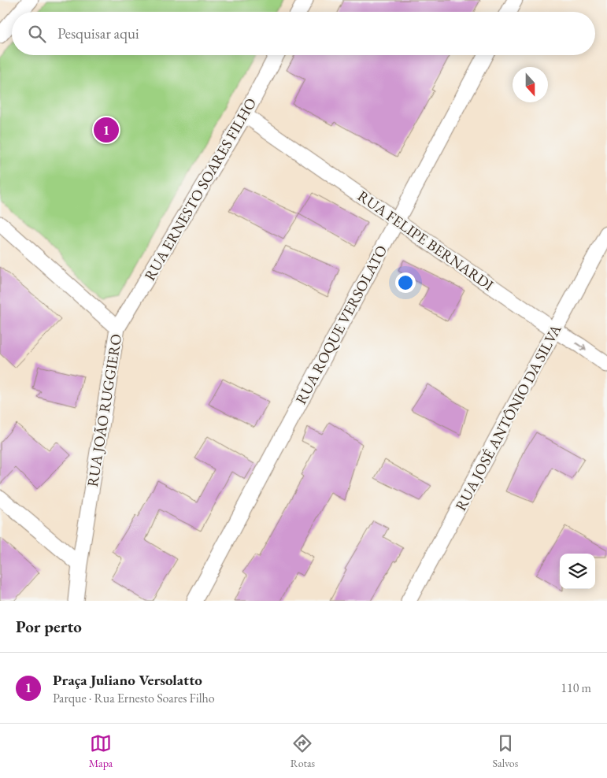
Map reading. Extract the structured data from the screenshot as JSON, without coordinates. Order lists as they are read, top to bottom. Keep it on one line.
{"streets":{"street":["RUA ERNESTO SOARES FILHO","RUA FELIPE BERNARDI","RUA ROQUE VERSOLATO","RUA JOÃO RUGGIERO","RUA JOSÉ ANTÔNIO DA SILVA"]},"crossings":[["RUA ERNESTO SOARES FILHO","RUA FELIPE BERNARDI"],["RUA ERNESTO SOARES FILHO","RUA JOÃO RUGGIERO"],["RUA FELIPE BERNARDI","RUA ROQUE VERSOLATO"],["RUA FELIPE BERNARDI","RUA JOSÉ ANTÔNIO DA SILVA"]],"north":"bottom","page":{"search":"Pesquisar aqui","pins":"1","heading":"Por perto","list":[{"mark":"1","name":"Praça Juliano Versolatto","note":"Parque · Rua Ernesto Soares Filho","value":"110 m"}],"nav":["Mapa","Rotas","Salvos"]}}
